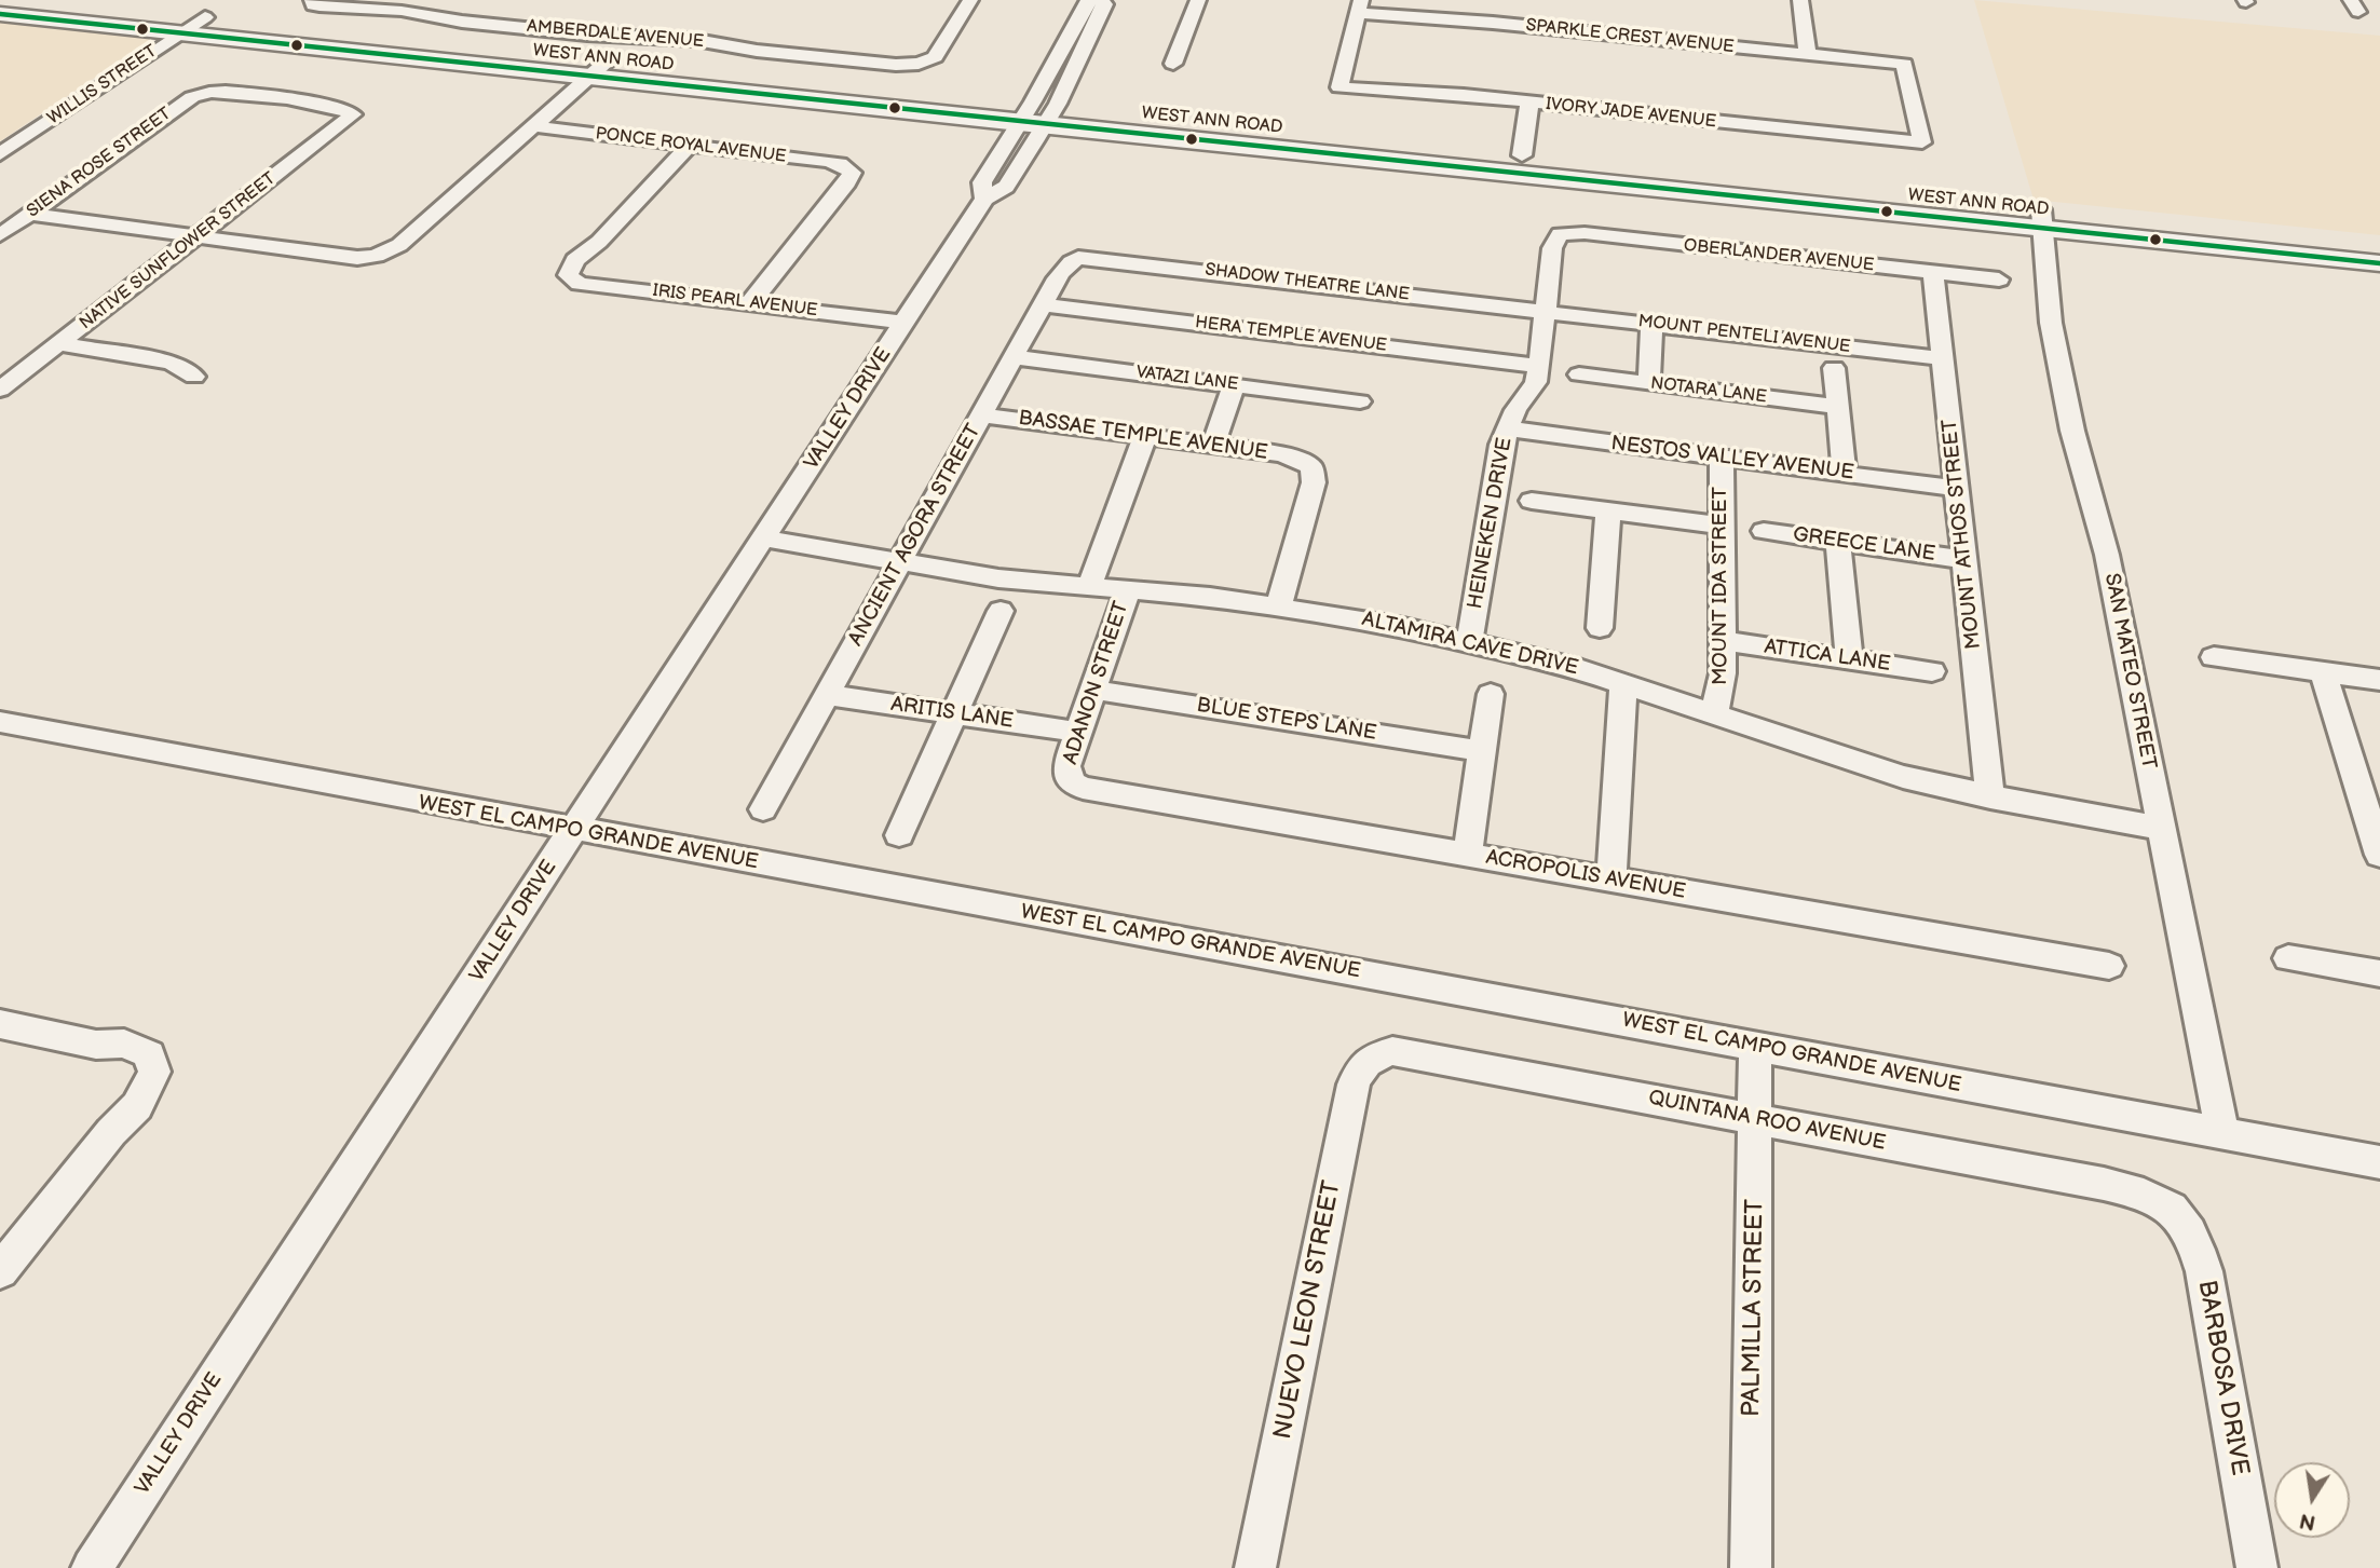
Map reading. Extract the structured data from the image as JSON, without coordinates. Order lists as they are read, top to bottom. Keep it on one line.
{"streets":{"main road":["WEST ANN ROAD"],"street":["AMBERDALE AVENUE","SPARKLE CREST AVENUE","WILLIS STREET","IVORY JADE AVENUE","PONCE ROYAL AVENUE","SIENA ROSE STREET","NATIVE SUNFLOWER STREET","OBERLANDER AVENUE","SHADOW THEATRE LANE","IRIS PEARL AVENUE","HERA TEMPLE AVENUE","MOUNT PENTELI AVENUE","VATAZI LANE","NOTARA LANE","VALLEY DRIVE","BASSAE TEMPLE AVENUE","NESTOS VALLEY AVENUE","HEINEKEN DRIVE","MOUNT ATHOS STREET","ANCIENT AGORA STREET","GREECE LANE","MOUNT IDA STREET","ALTAMIRA CAVE DRIVE","ATTICA LANE","SAN MATEO STREET","ADANON STREET","ARITIS LANE","BLUE STEPS LANE","WEST EL CAMPO GRANDE AVENUE","ACROPOLIS AVENUE","QUINTANA ROO AVENUE","PALMILLA STREET","NUEVO LEON STREET","BARBOSA DRIVE"]},"crossings":[["SPARKLE CREST AVENUE","IVORY JADE AVENUE"],["WEST ANN ROAD","WILLIS STREET"],["WEST ANN ROAD","VALLEY DRIVE"],["WEST ANN ROAD","SAN MATEO STREET"],["PONCE ROYAL AVENUE","IRIS PEARL AVENUE"],["SIENA ROSE STREET","NATIVE SUNFLOWER STREET"],["OBERLANDER AVENUE","HEINEKEN DRIVE"],["OBERLANDER AVENUE","MOUNT ATHOS STREET"],["SHADOW THEATRE LANE","MOUNT PENTELI AVENUE"],["SHADOW THEATRE LANE","HEINEKEN DRIVE"],["SHADOW THEATRE LANE","ANCIENT AGORA STREET"],["IRIS PEARL AVENUE","VALLEY DRIVE"],["HERA TEMPLE AVENUE","HEINEKEN DRIVE"],["HERA TEMPLE AVENUE","ANCIENT AGORA STREET"],["MOUNT PENTELI AVENUE","HEINEKEN DRIVE"],["MOUNT PENTELI AVENUE","MOUNT ATHOS STREET"],["VATAZI LANE","ANCIENT AGORA STREET"],["VALLEY DRIVE","ALTAMIRA CAVE DRIVE"],["VALLEY DRIVE","WEST EL CAMPO GRANDE AVENUE"],["BASSAE TEMPLE AVENUE","ANCIENT AGORA STREET"],["BASSAE TEMPLE AVENUE","ALTAMIRA CAVE DRIVE"],["NESTOS VALLEY AVENUE","HEINEKEN DRIVE"],["NESTOS VALLEY AVENUE","MOUNT ATHOS STREET"],["NESTOS VALLEY AVENUE","MOUNT IDA STREET"],["HEINEKEN DRIVE","ALTAMIRA CAVE DRIVE"],["MOUNT ATHOS STREET","GREECE LANE"],["MOUNT ATHOS STREET","ALTAMIRA CAVE DRIVE"],["ANCIENT AGORA STREET","ALTAMIRA CAVE DRIVE"],["ANCIENT AGORA STREET","ARITIS LANE"],["MOUNT IDA STREET","ALTAMIRA CAVE DRIVE"],["MOUNT IDA STREET","ATTICA LANE"],["ALTAMIRA CAVE DRIVE","SAN MATEO STREET"],["ALTAMIRA CAVE DRIVE","ADANON STREET"],["SAN MATEO STREET","WEST EL CAMPO GRANDE AVENUE"],["ADANON STREET","ARITIS LANE"],["ADANON STREET","BLUE STEPS LANE"],["ADANON STREET","ACROPOLIS AVENUE"],["WEST EL CAMPO GRANDE AVENUE","PALMILLA STREET"],["QUINTANA ROO AVENUE","PALMILLA STREET"],["QUINTANA ROO AVENUE","NUEVO LEON STREET"],["QUINTANA ROO AVENUE","BARBOSA DRIVE"]],"north":"bottom"}
